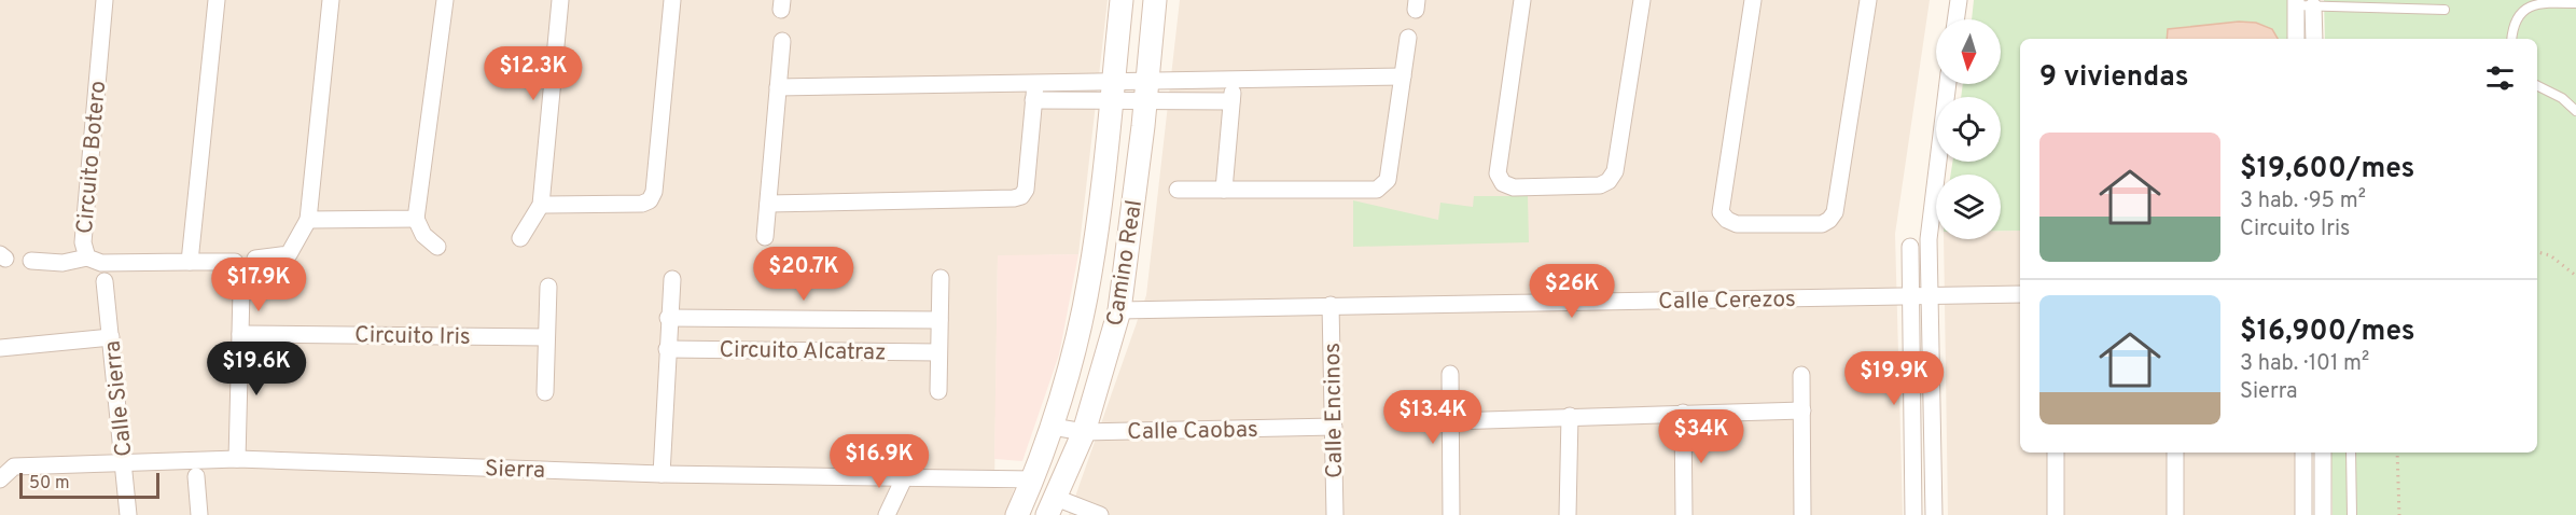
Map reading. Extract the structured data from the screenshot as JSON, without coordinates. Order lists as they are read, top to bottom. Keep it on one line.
{"streets":{"street":["Circuito Botero","Camino Real","Calle Cerezos","Circuito Iris","Circuito Alcatraz","Calle Sierra","Calle Encinos","Calle Caobas","Sierra"]},"crossings":[["Camino Real","Calle Cerezos"],["Camino Real","Calle Caobas"],["Camino Real","Sierra"],["Calle Cerezos","Calle Encinos"],["Calle Sierra","Sierra"],["Calle Encinos","Calle Caobas"]],"scale_bar":"50 m","north":"bottom","page":{"heading":"9 viviendas","price":["$12.3K","$20.7K","$17.9K","$26K","$19.6K","$19.9K","$13.4K","$34K","$16.9K"],"list":[{"name":"$19,600/mes","note":"3 hab. · 95 m² · Circuito Iris"},{"name":"$16,900/mes","note":"3 hab. · 101 m² · Sierra"}],"scale":"50 m"}}
